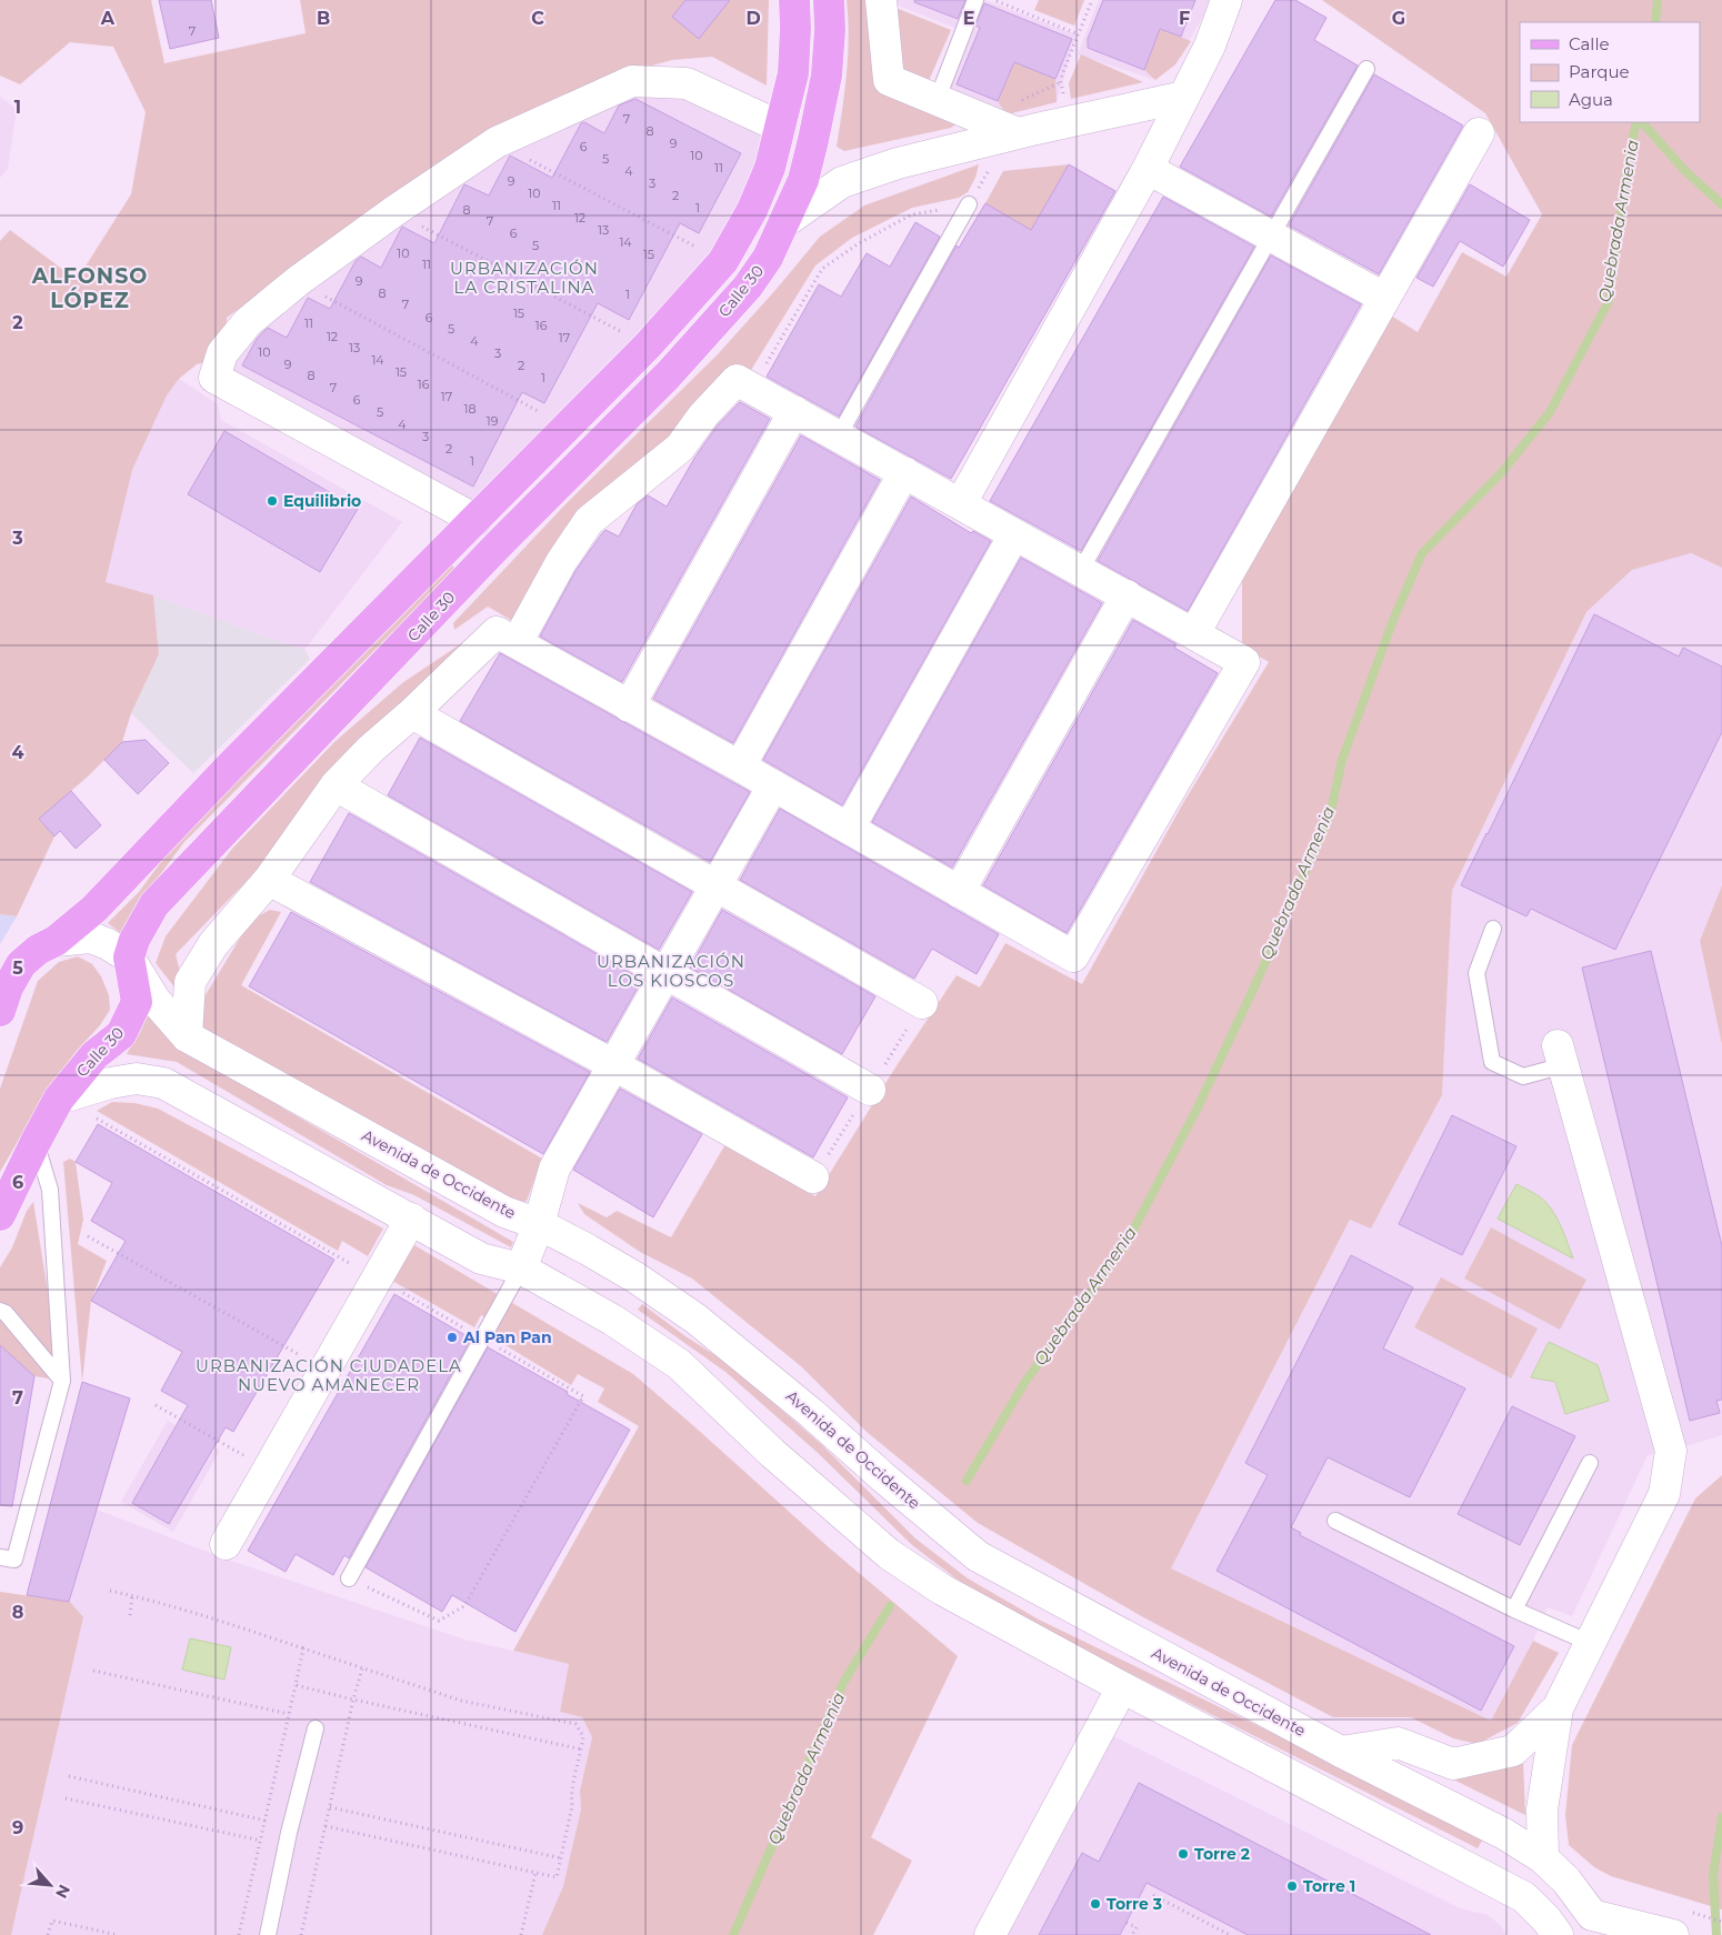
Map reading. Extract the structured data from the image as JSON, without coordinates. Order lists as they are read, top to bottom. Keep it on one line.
{"streets":{"main road":["Calle 30"],"street":["Avenida de Occidente"]},"crossings":[["Calle 30","Avenida de Occidente"]],"districts":["URBANIZACIÓN LA CRISTALINA","ALFONSO LÓPEZ","URBANIZACIÓN LOS KIOSCOS","URBANIZACIÓN CIUDADELA NUEVO AMANECER"],"water":["Quebrada Armenia"],"places":["Equilibrio","Al Pan Pan","Torre 2","Torre 1","Torre 3"],"house_numbers":["7","7","8","9","6","10","5","11","4","9","3","10","2","11","1","8","12","7","13","6","14","5","10","15","11","9","8","1","7","15","6","11","16","5","12","17","4","13","10","3","14","9","2","15","8","1","16","7","17","6","18","5","19","4","3","2","1"],"legend":["Calle","Parque","Agua"],"north":"bottom right","grid":{"columns":["A","B","C","D","E","F","G"],"rows":["1","2","3","4","5","6","7","8","9"]}}
